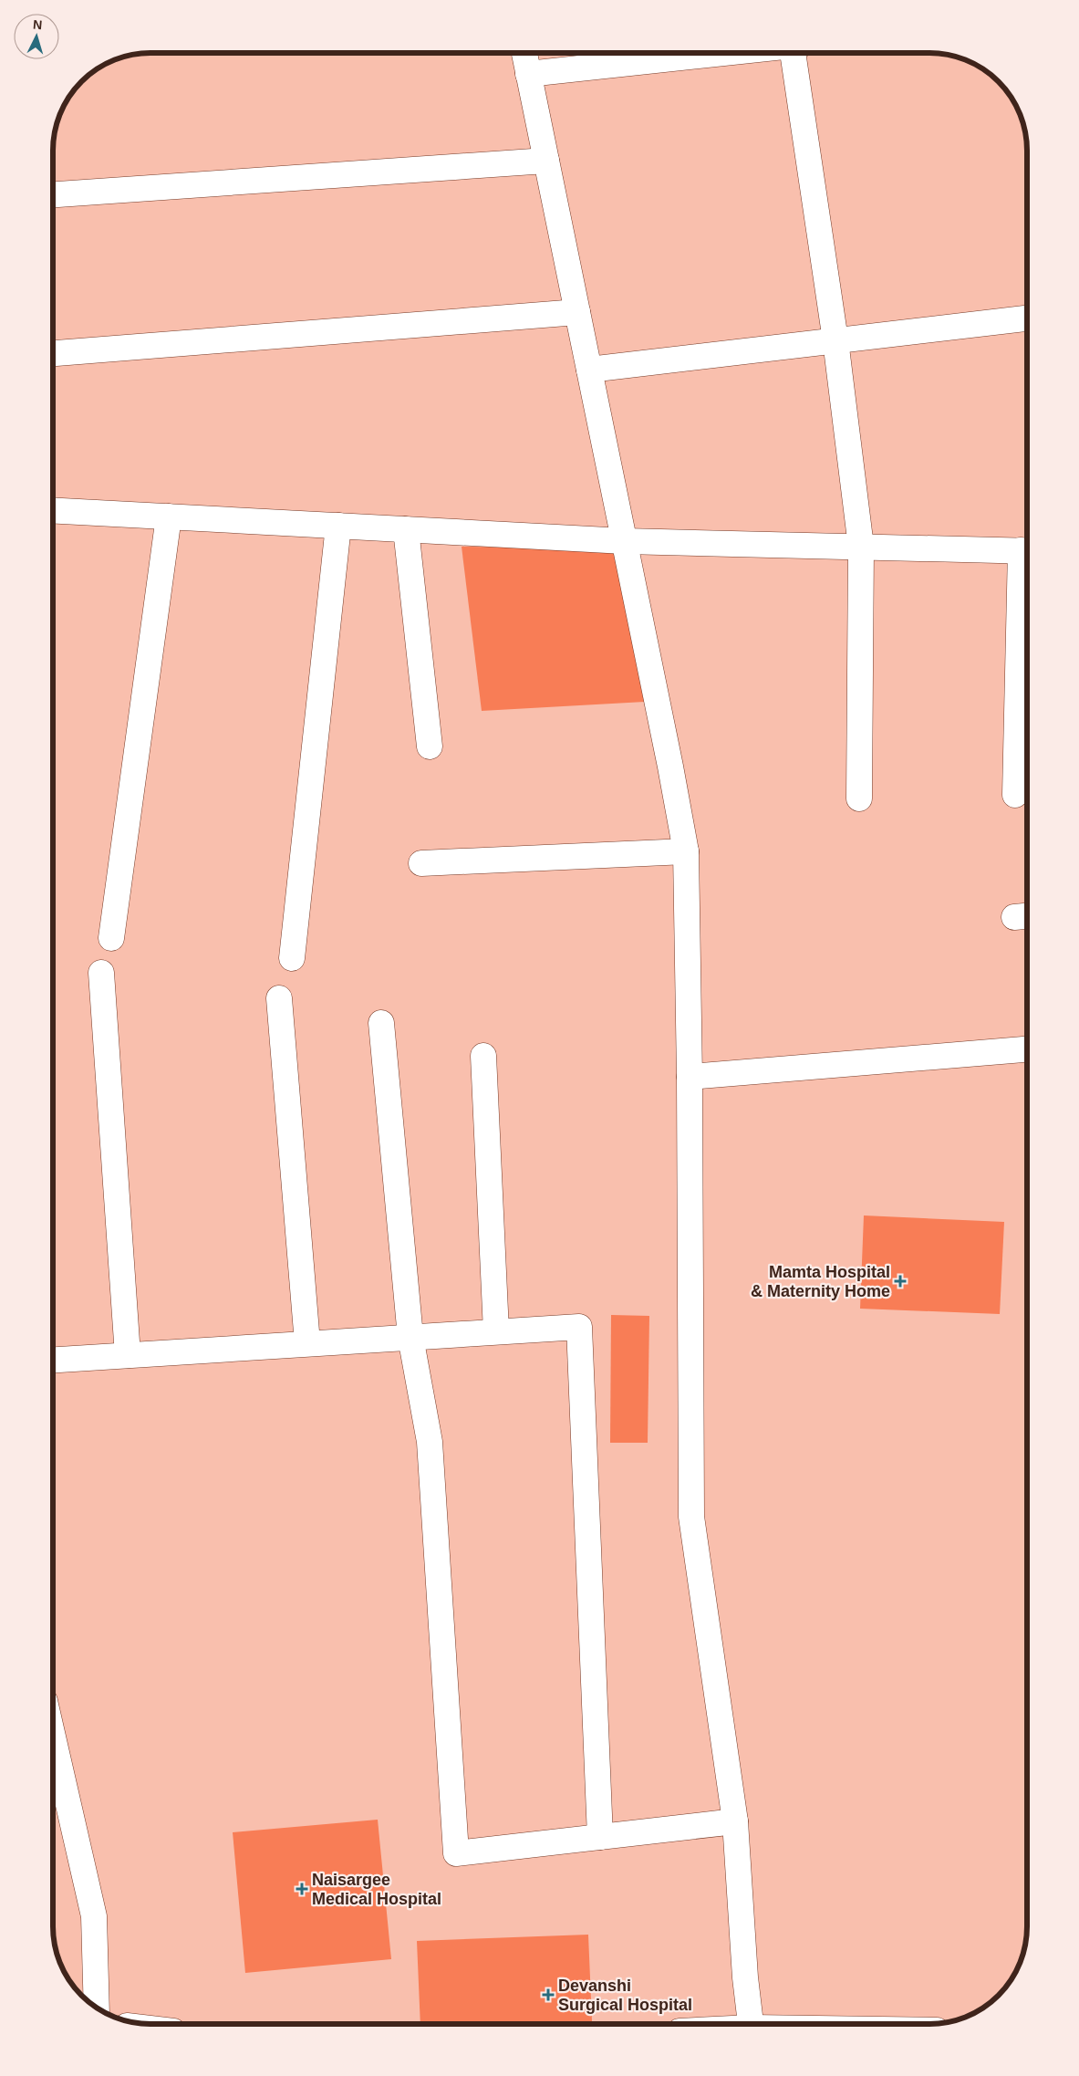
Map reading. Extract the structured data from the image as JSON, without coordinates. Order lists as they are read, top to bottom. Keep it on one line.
{"places":{"health":["Mamta Hospital & Maternity Home","Naisargee Medical Hospital","Devanshi Surgical Hospital"]},"north":"top"}
